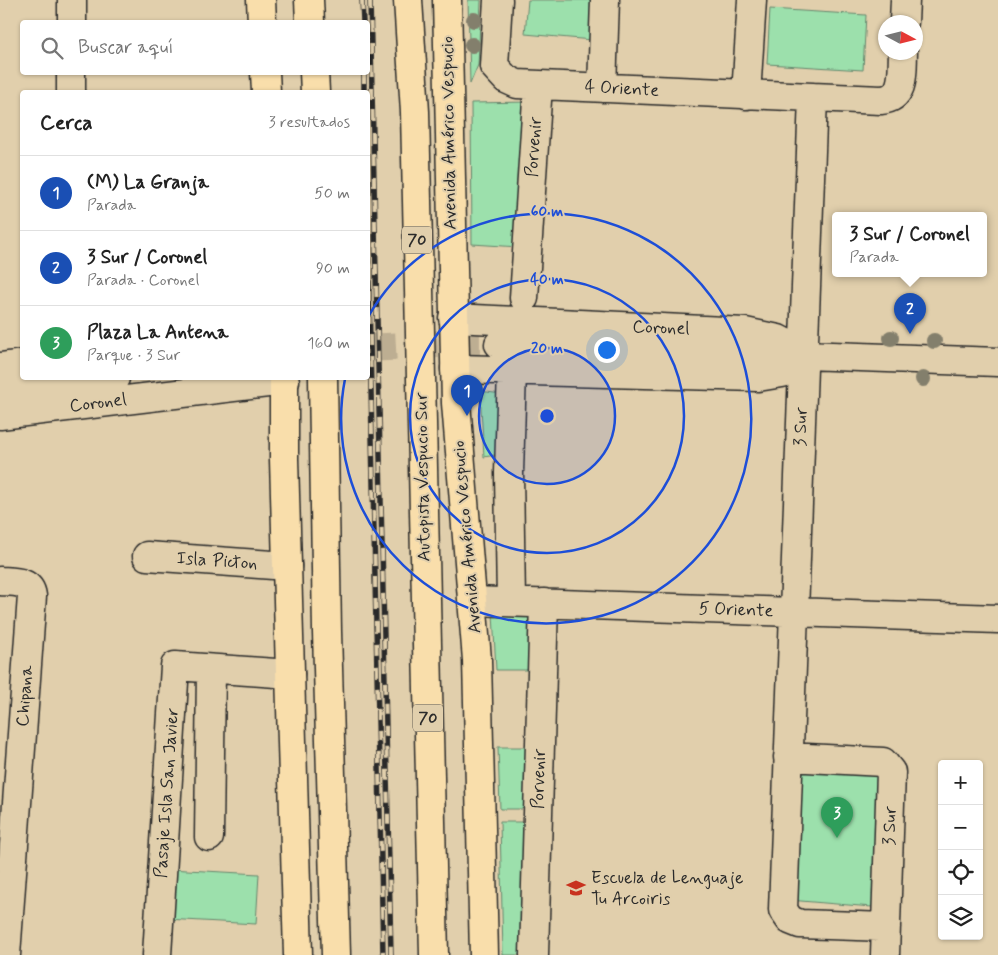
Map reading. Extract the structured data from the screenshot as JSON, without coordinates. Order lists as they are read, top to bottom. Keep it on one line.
{"streets":{"main road":["Avenida Américo Vespucio","70","Autopista Vespucio Sur"],"street":["4 Oriente","Porvenir","Coronel","3 Sur","Isla Picton","5 Oriente","Chipana","Pasaje Isla San Javier"]},"crossings":[["4 Oriente","Porvenir"],["4 Oriente","3 Sur"],["Avenida Américo Vespucio","Coronel"],["Avenida Américo Vespucio","5 Oriente"],["Porvenir","5 Oriente"],["Coronel","3 Sur"],["3 Sur","5 Oriente"]],"places":{"school or university":["Escuela de Lenguaje Tu Arcoiris"]},"north":"right","page":{"search":"Buscar aquí","heading":["Cerca","3 resultados"],"list":[{"mark":"1","name":"(M) La Granja","note":"Parada","value":"50 m"},{"mark":"2","name":"3 Sur / Coronel","note":"Parada · Coronel","value":"90 m"},{"mark":"3","name":"Plaza La Antena","note":"Parque · 3 Sur","value":"160 m"}],"popup":["3 Sur / Coronel","Parada"],"pins":["2","1","3"],"map_buttons":["+","−"]},"rings":["60 m","40 m","20 m"]}
